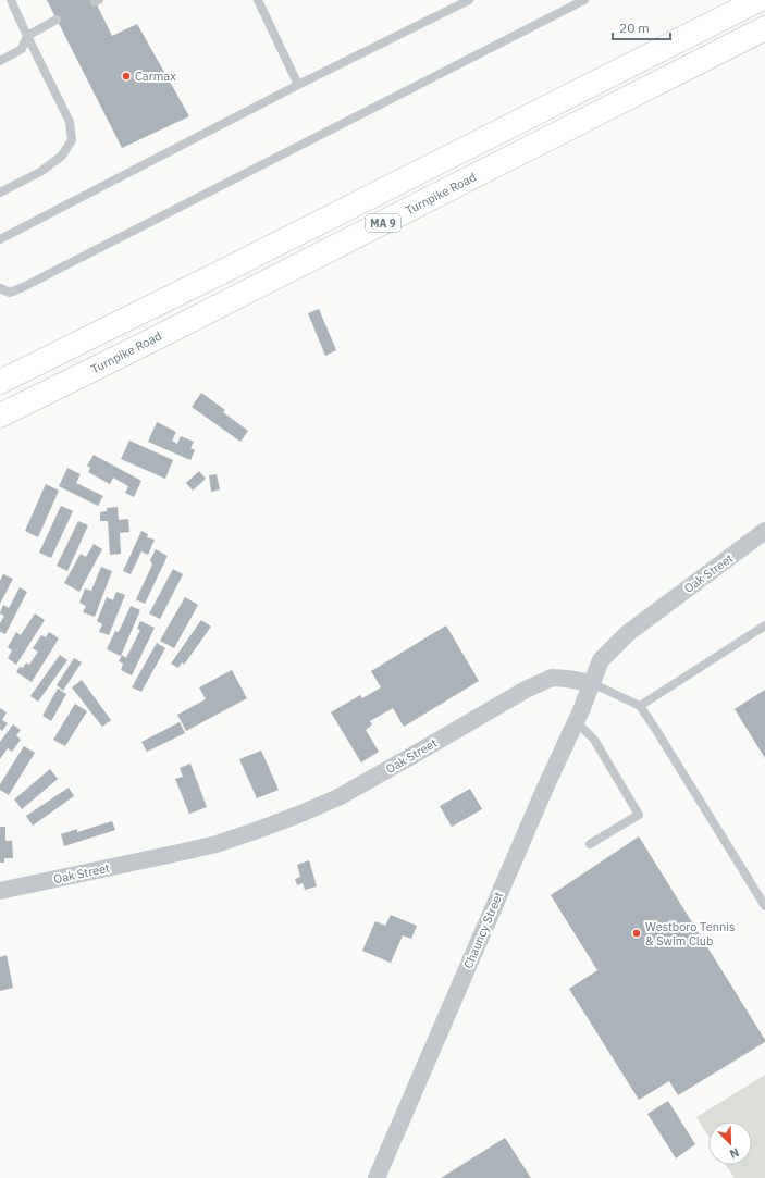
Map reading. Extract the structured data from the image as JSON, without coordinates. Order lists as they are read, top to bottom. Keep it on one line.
{"streets":{"highway":["Turnpike Road","MA 9"],"street":["Oak Street","Chauncy Street"]},"crossings":[["Oak Street","Chauncy Street"]],"places":["Carmax","Westboro Tennis & Swim Club"],"scale_bar":"20 m","north":"bottom right"}
